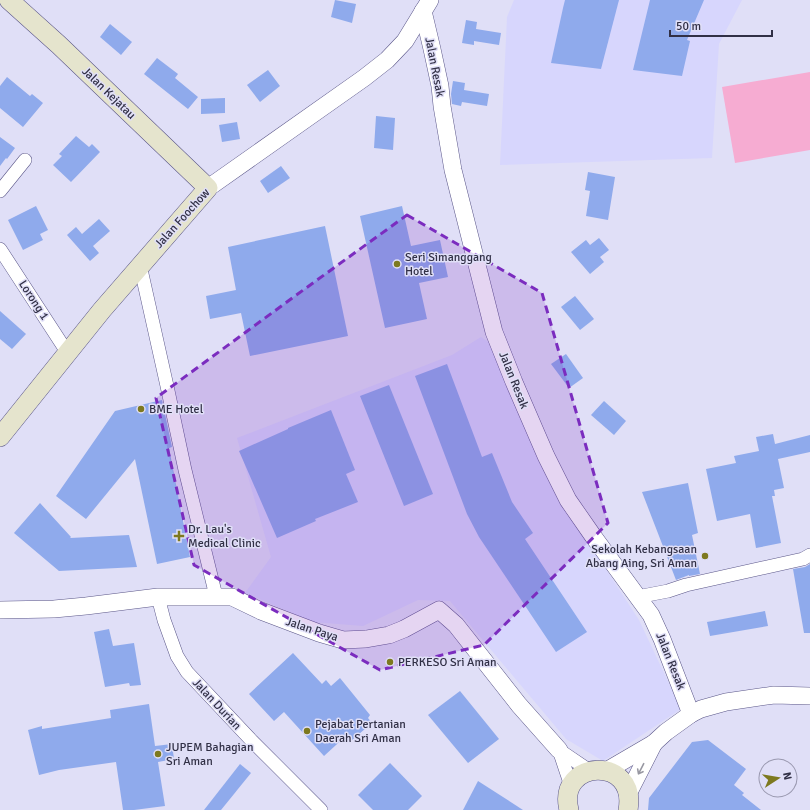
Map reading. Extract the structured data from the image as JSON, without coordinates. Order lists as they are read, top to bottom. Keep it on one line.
{"streets":{"main road":["Jalan Kejatau","Jalan Foochow"],"street":["Jalan Resak","Lorong 1","Jalan Paya","Jalan Durian"]},"crossings":[["Jalan Resak","Jalan Foochow"],["Jalan Kejatau","Jalan Foochow"],["Jalan Foochow","Lorong 1"],["Jalan Paya","Jalan Durian"]],"places":{"other":["Seri Simanggang Hotel","BME Hotel","Sekolah Kebangsaan Abang Aing, Sri Aman","PERKESO Sri Aman","Pejabat Pertanian Daerah Sri Aman","JUPEM Bahagian Sri Aman"],"health":["Dr. Lau's Medical Clinic"]},"scale_bar":"50 m","north":"right"}
